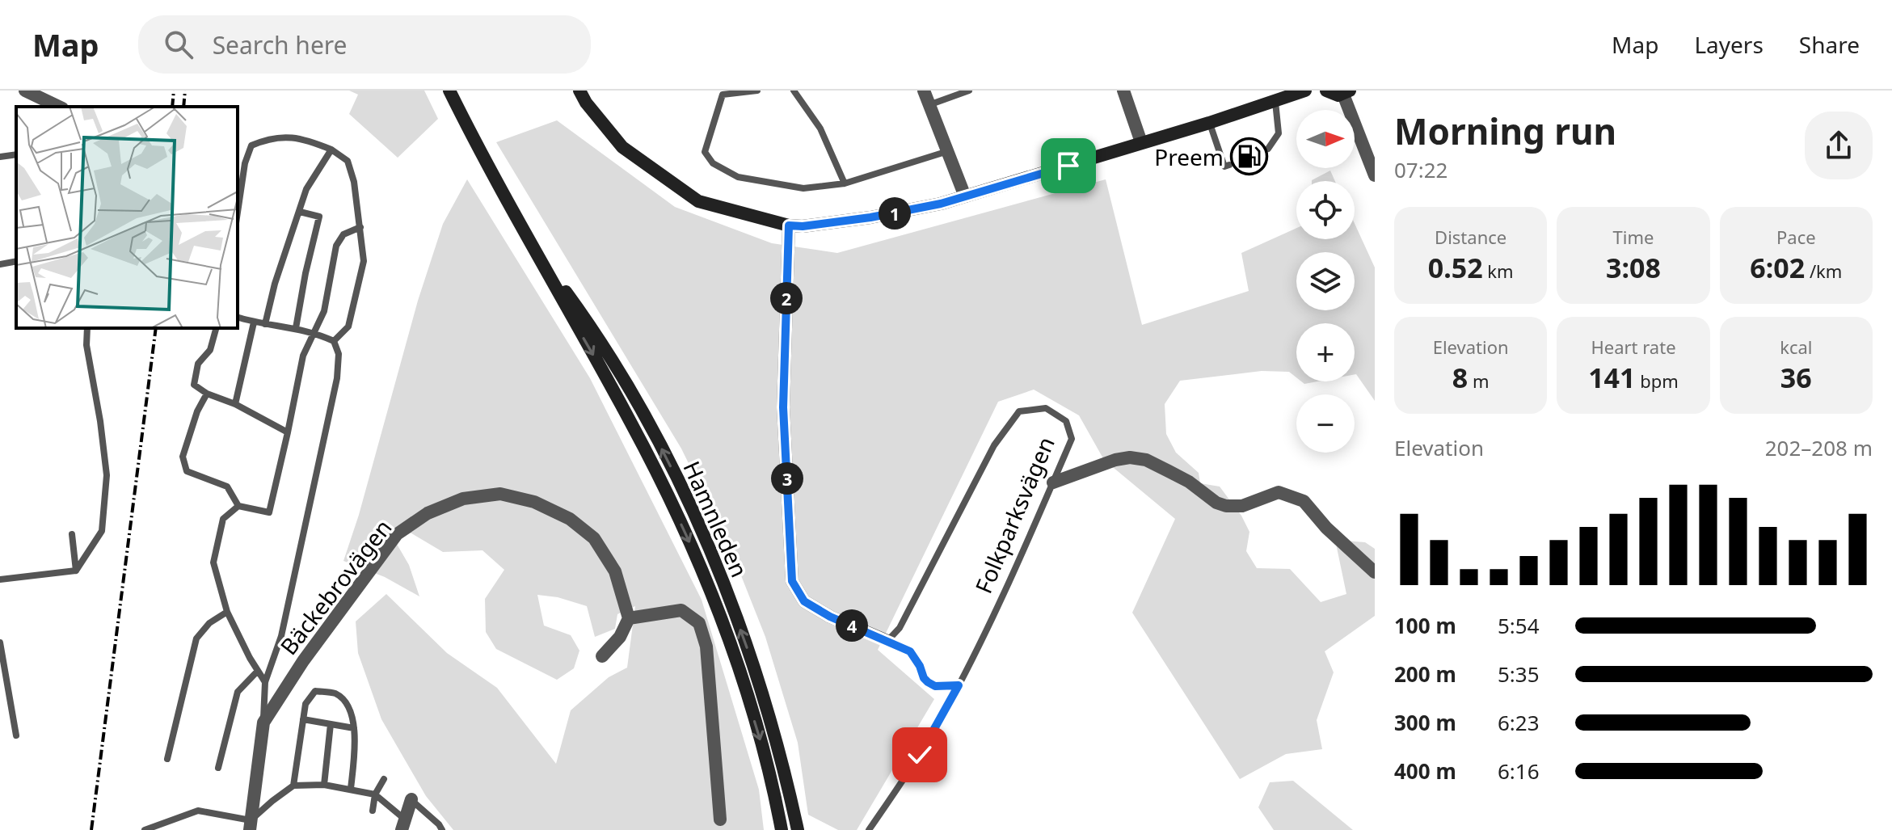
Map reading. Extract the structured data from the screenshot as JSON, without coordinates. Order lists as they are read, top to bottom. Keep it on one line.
{"streets":{"main road":["Hamnleden"],"street":["Bäckebrovägen"],"lane":["Folkparksvägen"]},"places":{"fuel station":["Preem"]},"north":"right","page":{"header":"Map","search":"Search here","nav":["Map","Layers","Share"],"heading":["Morning run","07:22"],"map_buttons":["+","−"],"pins":["1","2","3","4"],"stats":[["Distance","0.52 km"],["Time","3:08"],["Pace","6:02 /km"],["Elevation","8 m"],["Heart rate","141 bpm"],["kcal","36"]],"chart":["Elevation","202–208 m"],"list":[{"name":"100 m","note":"5:54"},{"name":"200 m","note":"5:35"},{"name":"300 m","note":"6:23"},{"name":"400 m","note":"6:16"}]}}
